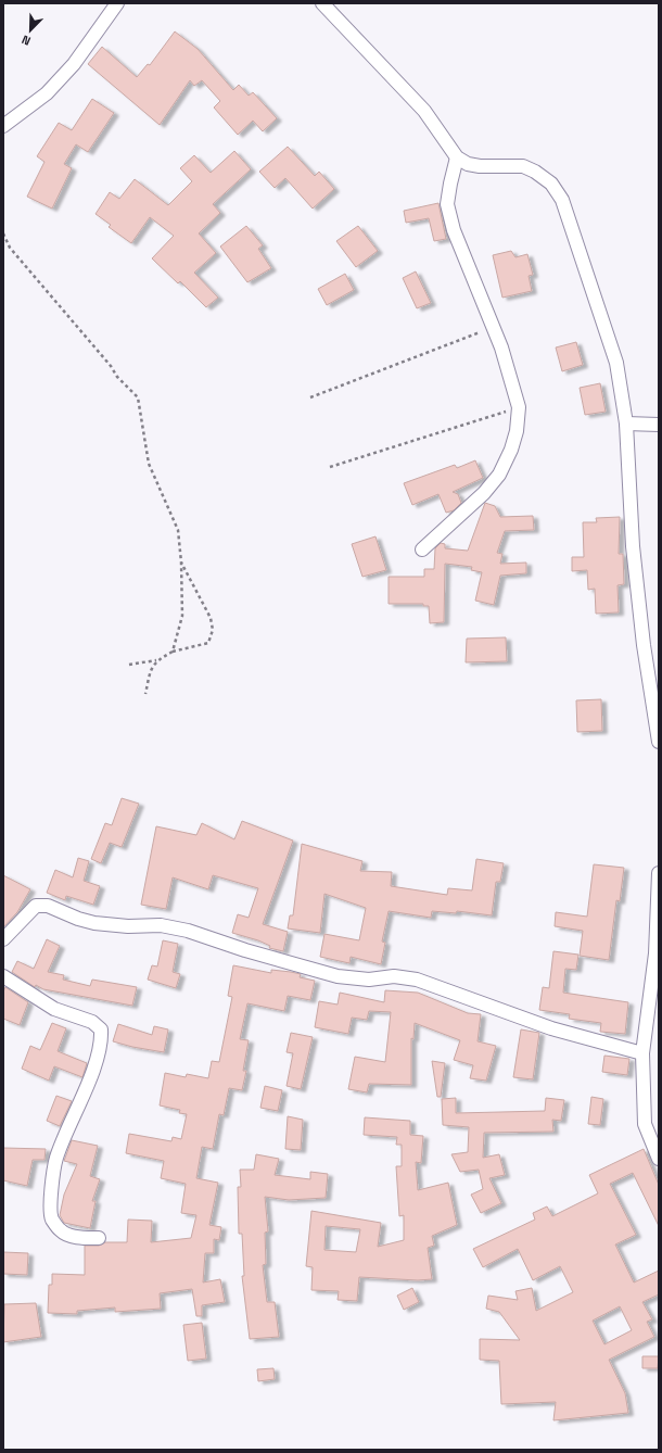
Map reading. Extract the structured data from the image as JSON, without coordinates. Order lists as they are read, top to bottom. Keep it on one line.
{"north":"bottom left"}
